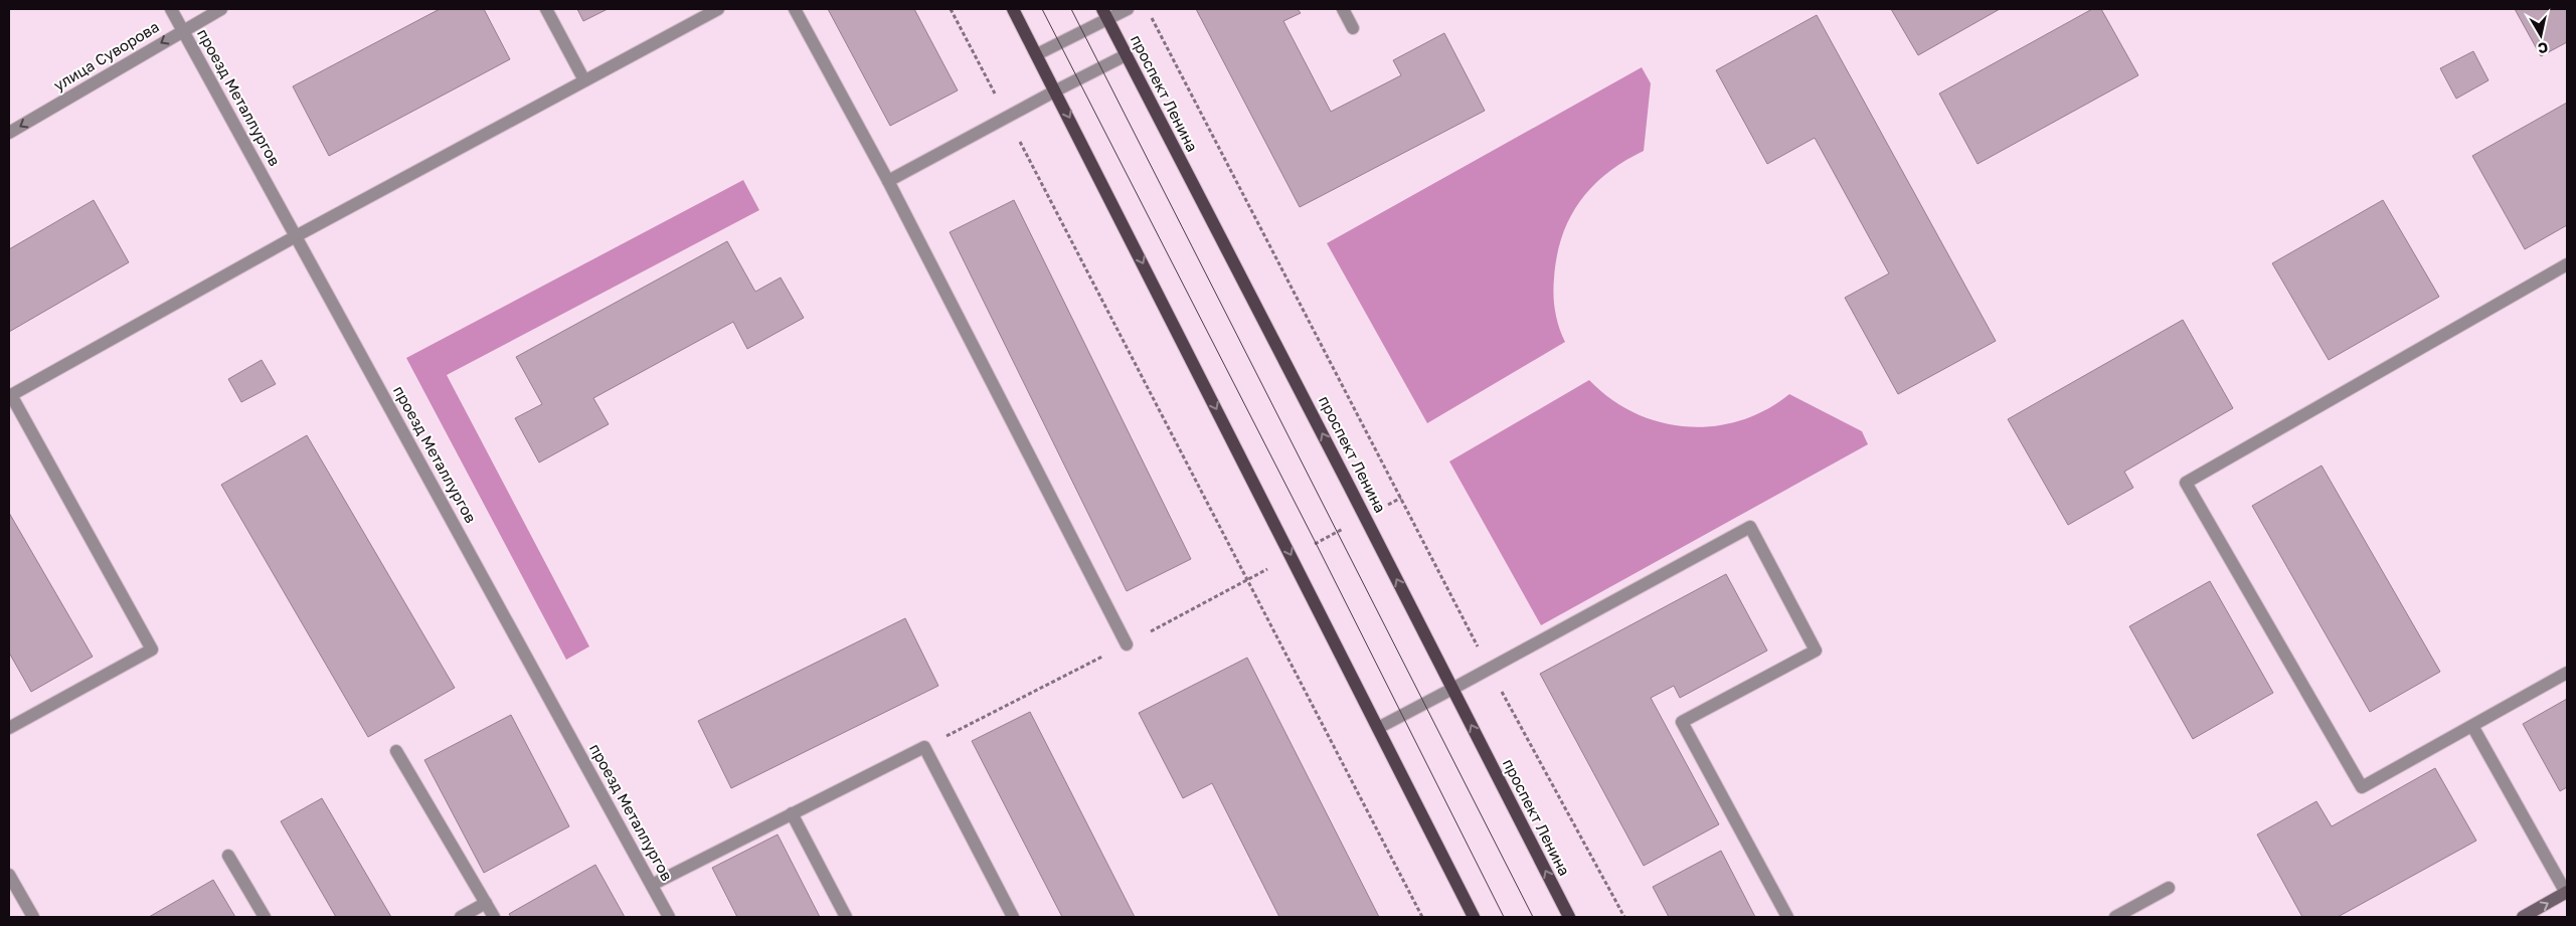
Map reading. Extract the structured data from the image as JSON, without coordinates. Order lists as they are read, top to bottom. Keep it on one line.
{"streets":{"main road":["проспект Ленина"],"street":["улица Суворова","проезд Металлургов"]},"crossings":[["улица Суворова","проезд Металлургов"]],"one_way":["улица Суворова"],"north":"bottom"}
